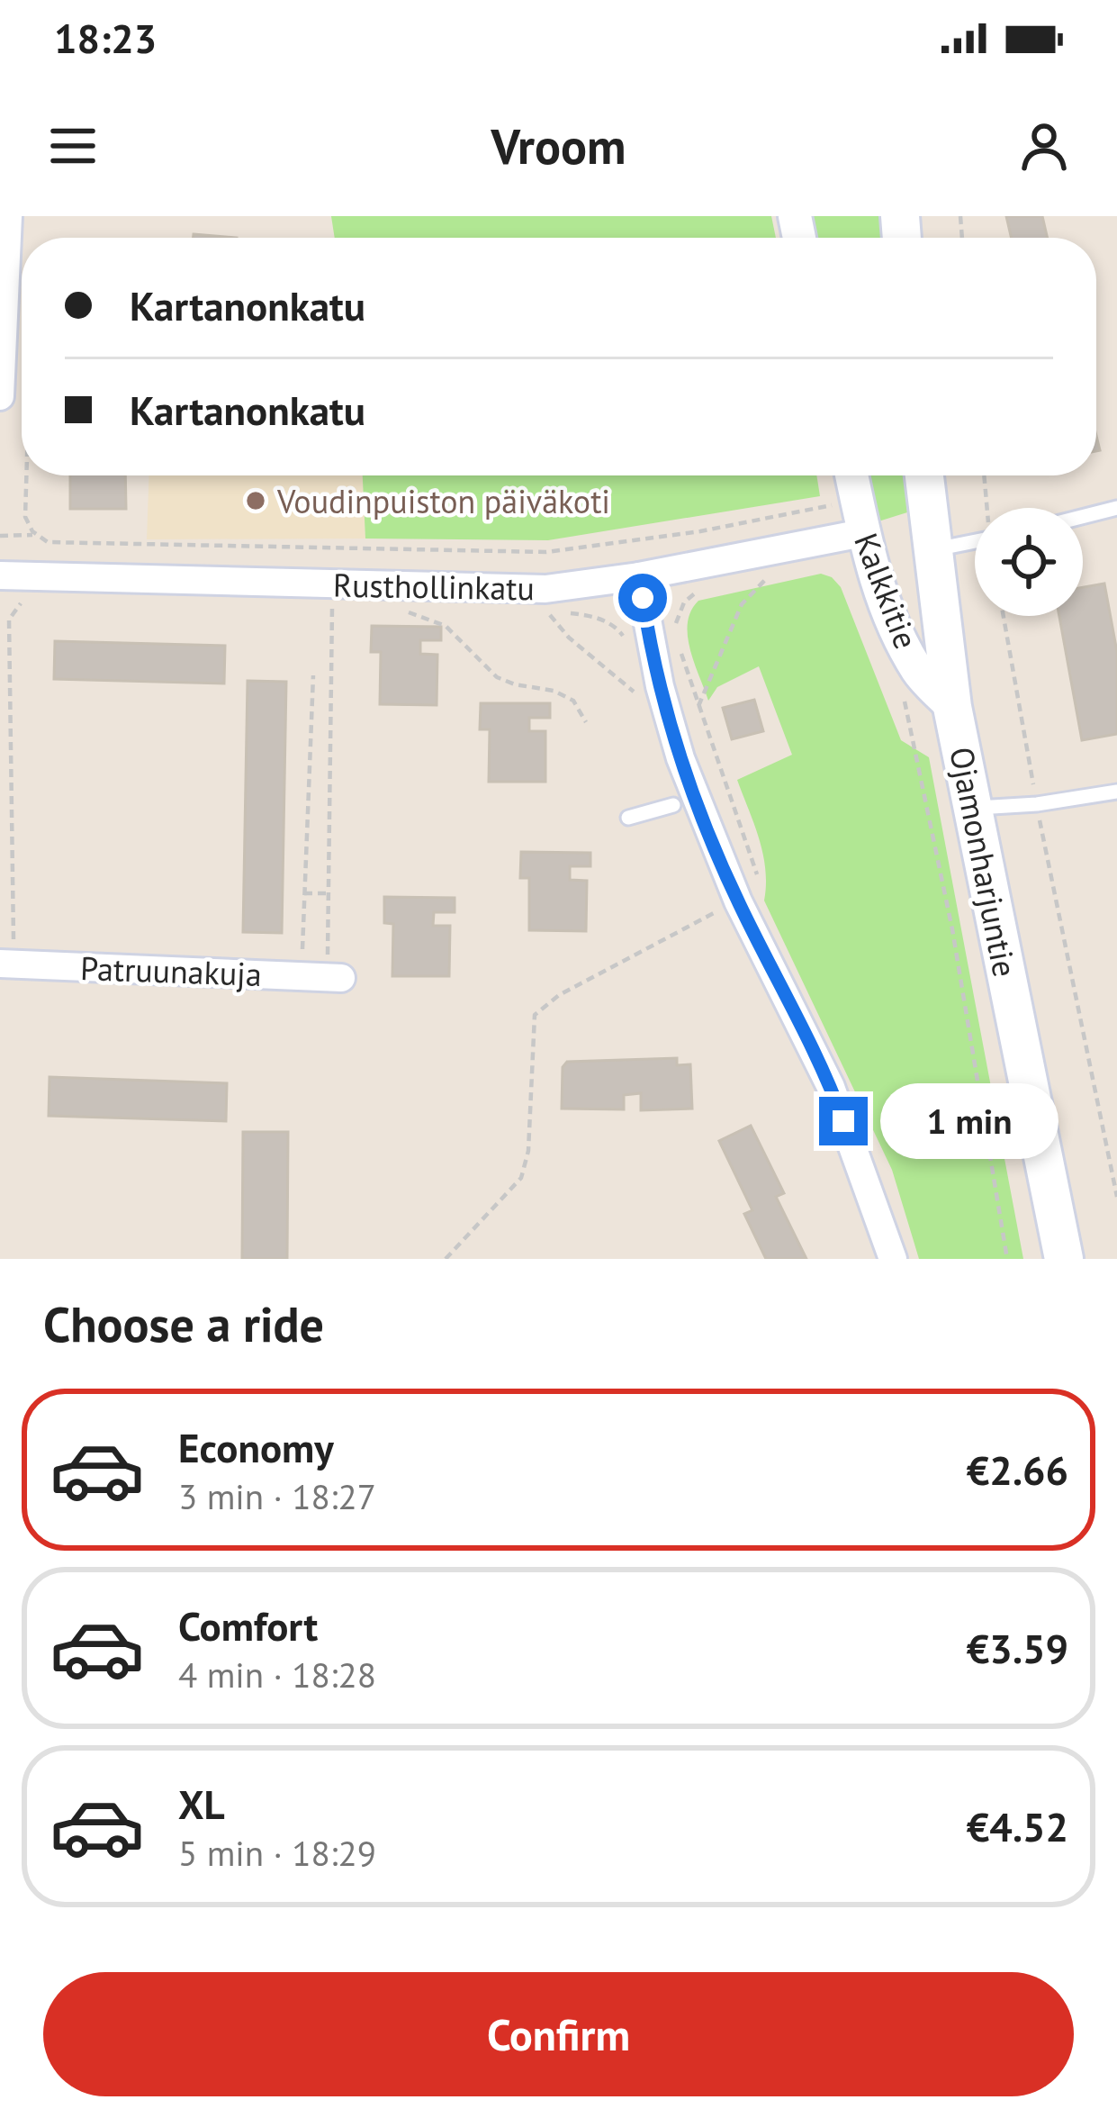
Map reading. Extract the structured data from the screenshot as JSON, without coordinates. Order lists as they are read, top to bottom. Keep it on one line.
{"streets":{"main road":["Ojamonharjuntie"],"street":["Rusthollinkatu","Kalkkitie","Patruunakuja"]},"crossings":[["Rusthollinkatu","Kalkkitie"],["Kalkkitie","Ojamonharjuntie"]],"places":["Voudinpuiston päiväkoti"],"page":{"status":"18:23","header":"Vroom","banner":["Kartanonkatu","Kartanonkatu"],"bubble":"1 min","heading":"Choose a ride","list":[{"name":"Economy","note":"3 min · 18:27","value":"€2.66"},{"name":"Comfort","note":"4 min · 18:28","value":"€3.59"},{"name":"XL","note":"5 min · 18:29","value":"€4.52"}],"buttons":"Confirm"}}
